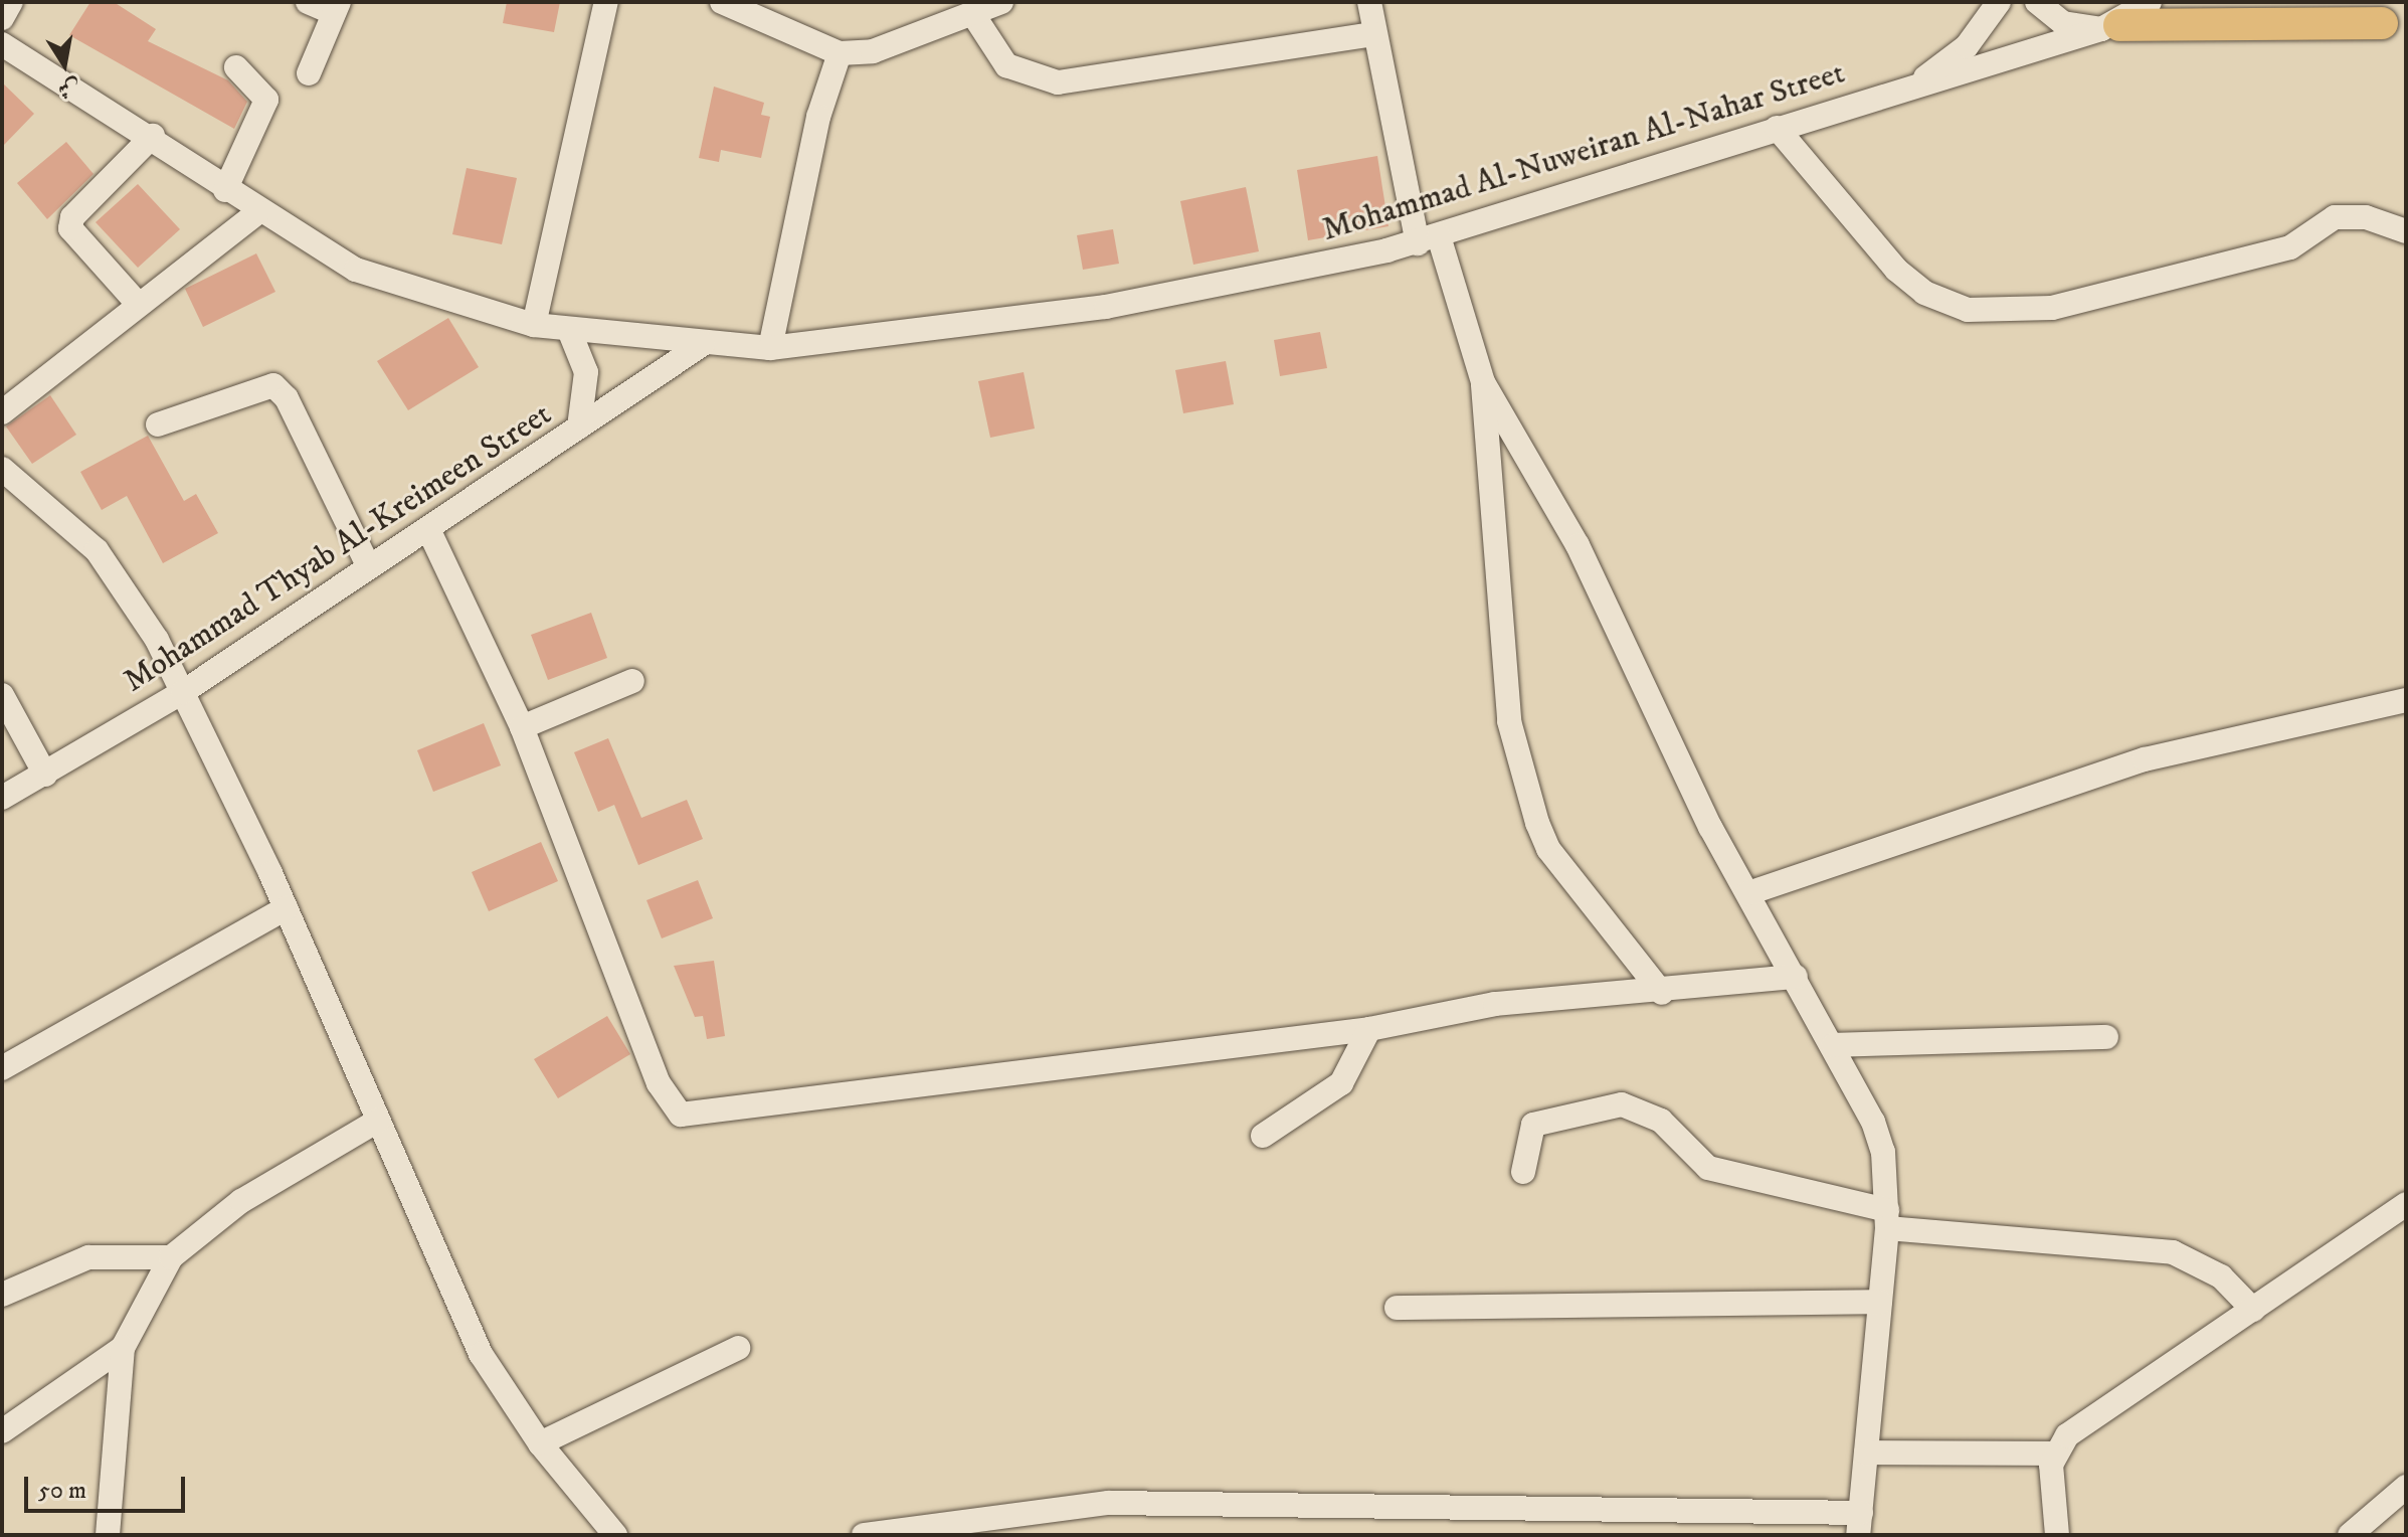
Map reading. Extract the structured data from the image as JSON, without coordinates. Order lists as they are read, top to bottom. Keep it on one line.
{"streets":{"street":["Mohammad Al-Nuweiran Al-Nahar Street","Mohammad Thyab Al-Kreimeen Street"]},"crossings":[["Mohammad Al-Nuweiran Al-Nahar Street","Mohammad Thyab Al-Kreimeen Street"]],"scale_bar":"50 m","north":"bottom"}
